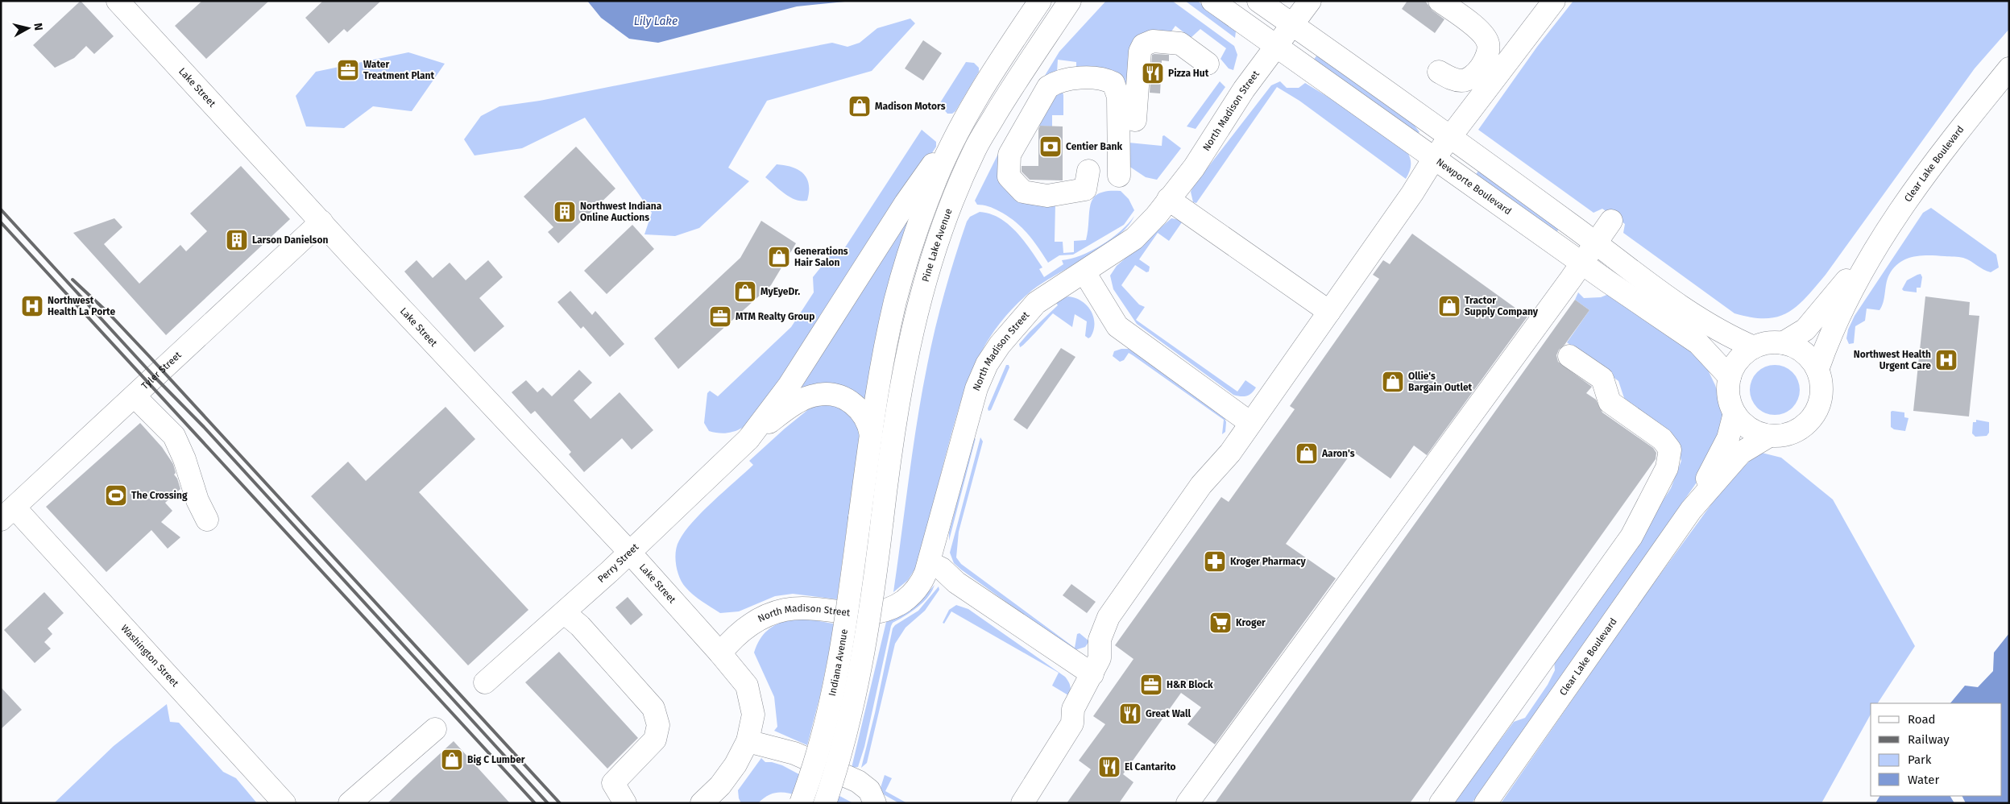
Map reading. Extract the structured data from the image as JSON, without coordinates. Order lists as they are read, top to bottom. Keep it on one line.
{"streets":{"street":["Lake Street","North Madison Street","Clear Lake Boulevard","Newporte Boulevard","Pine Lake Avenue","Tyler Street","Perry Street","Washington Street","Indiana Avenue"]},"crossings":[["Lake Street","North Madison Street"],["Lake Street","Tyler Street"],["Lake Street","Perry Street"],["North Madison Street","Newporte Boulevard"],["Clear Lake Boulevard","Newporte Boulevard"],["Tyler Street","Washington Street"]],"water":["Lily Lake"],"places":{"office":["Water Treatment Plant","MTM Realty Group","H&R Block"],"restaurant":["Pizza Hut","Great Wall","El Cantarito"],"shop":["Madison Motors","Generations Hair Salon","MyEyeDr.","Tractor Supply Company","Ollie's Bargain Outlet","Aaron's","Big C Lumber"],"bank":["Centier Bank"],"building":["Northwest Indiana Online Auctions","Larson Danielson"],"hospital":["Northwest Health La Porte","Northwest Health Urgent Care"],"sports":["The Crossing"],"pharmacy":["Kroger Pharmacy"],"supermarket":["Kroger"]},"legend":["Road","Railway","Park","Water"],"north":"right"}
